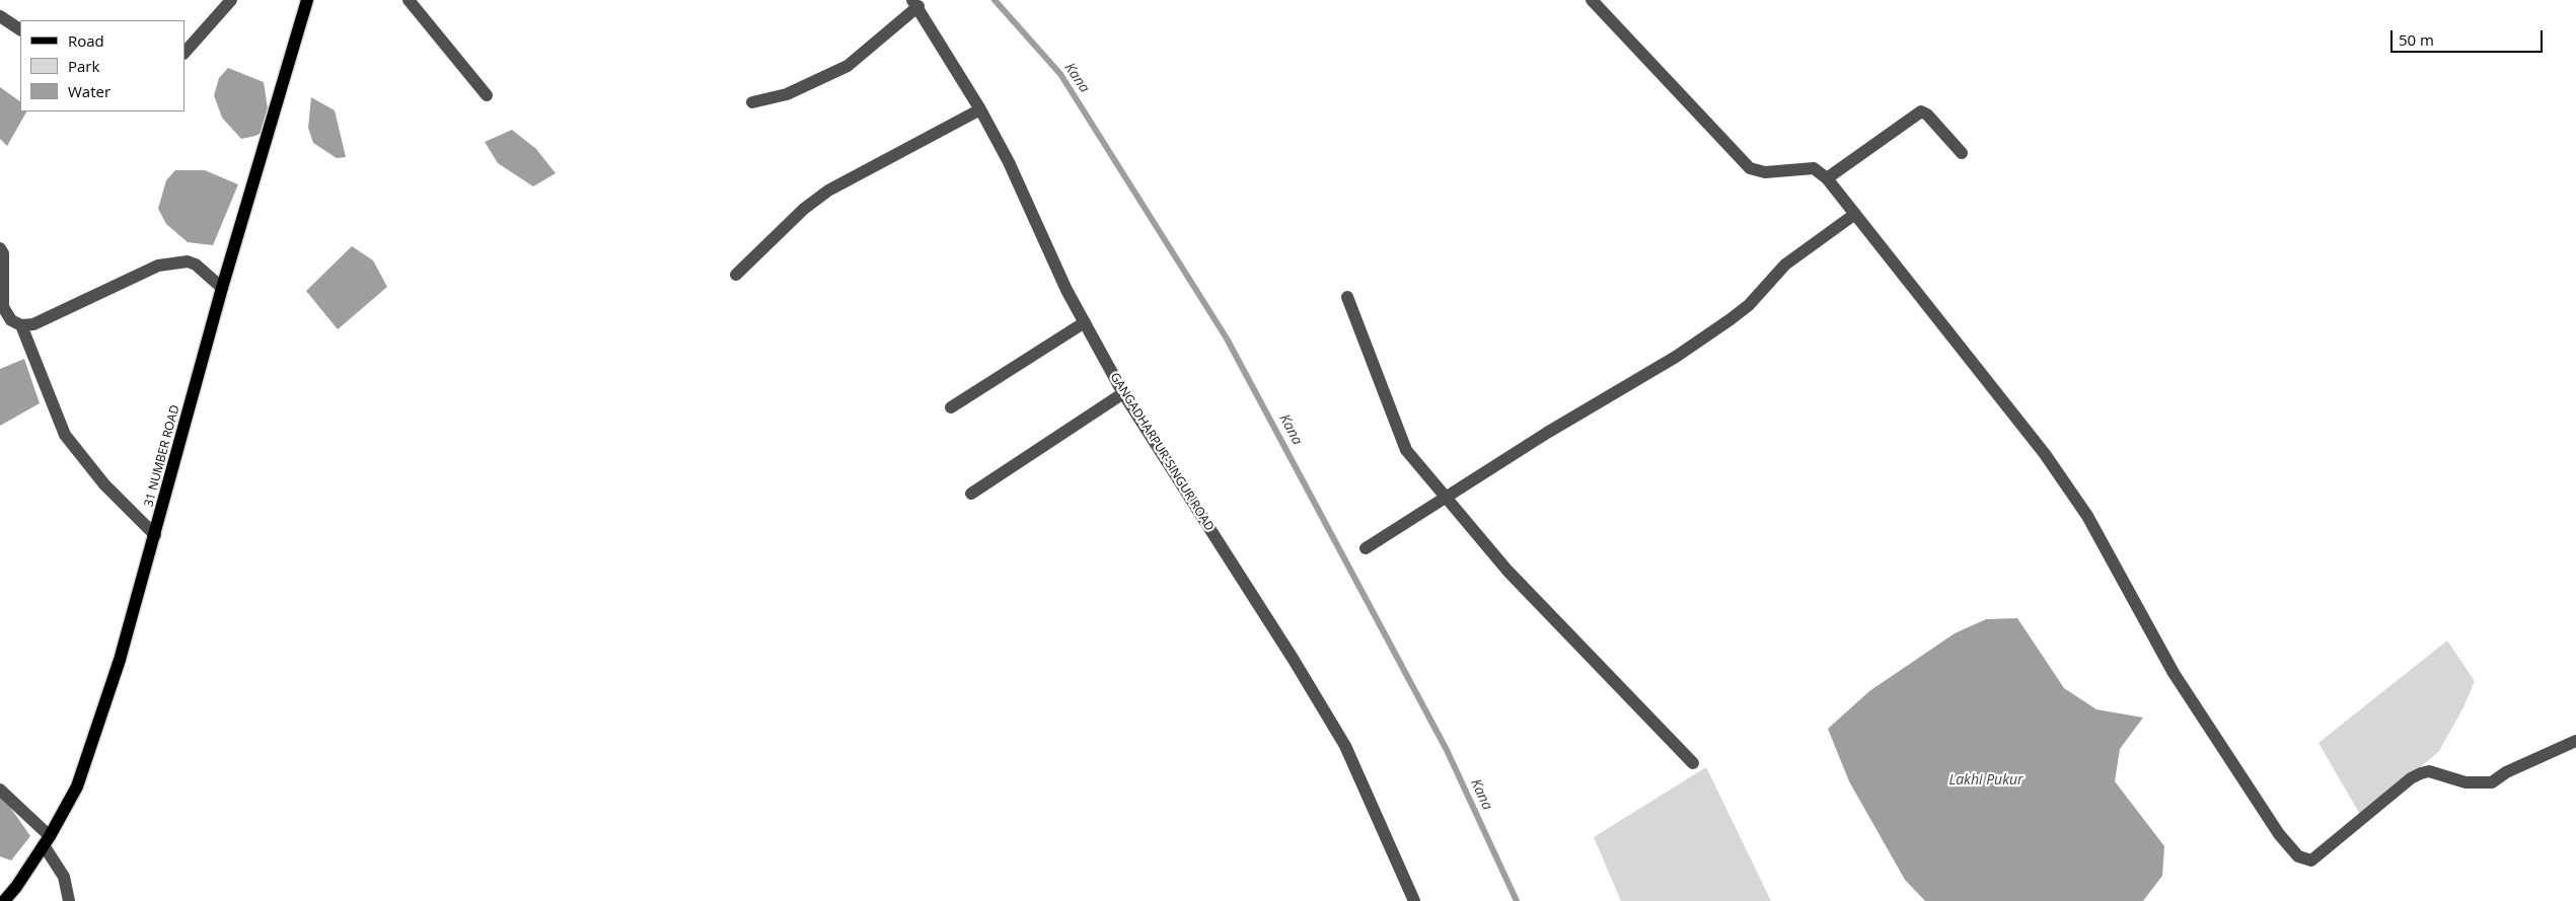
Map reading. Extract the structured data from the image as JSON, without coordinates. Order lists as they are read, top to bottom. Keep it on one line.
{"streets":{"main road":["31 NUMBER ROAD"],"street":["GANGADHARPUR-SINGUR ROAD"]},"water":["Kana","Lakhi Pukur"],"legend":["Road","Park","Water"],"scale_bar":"50 m"}
